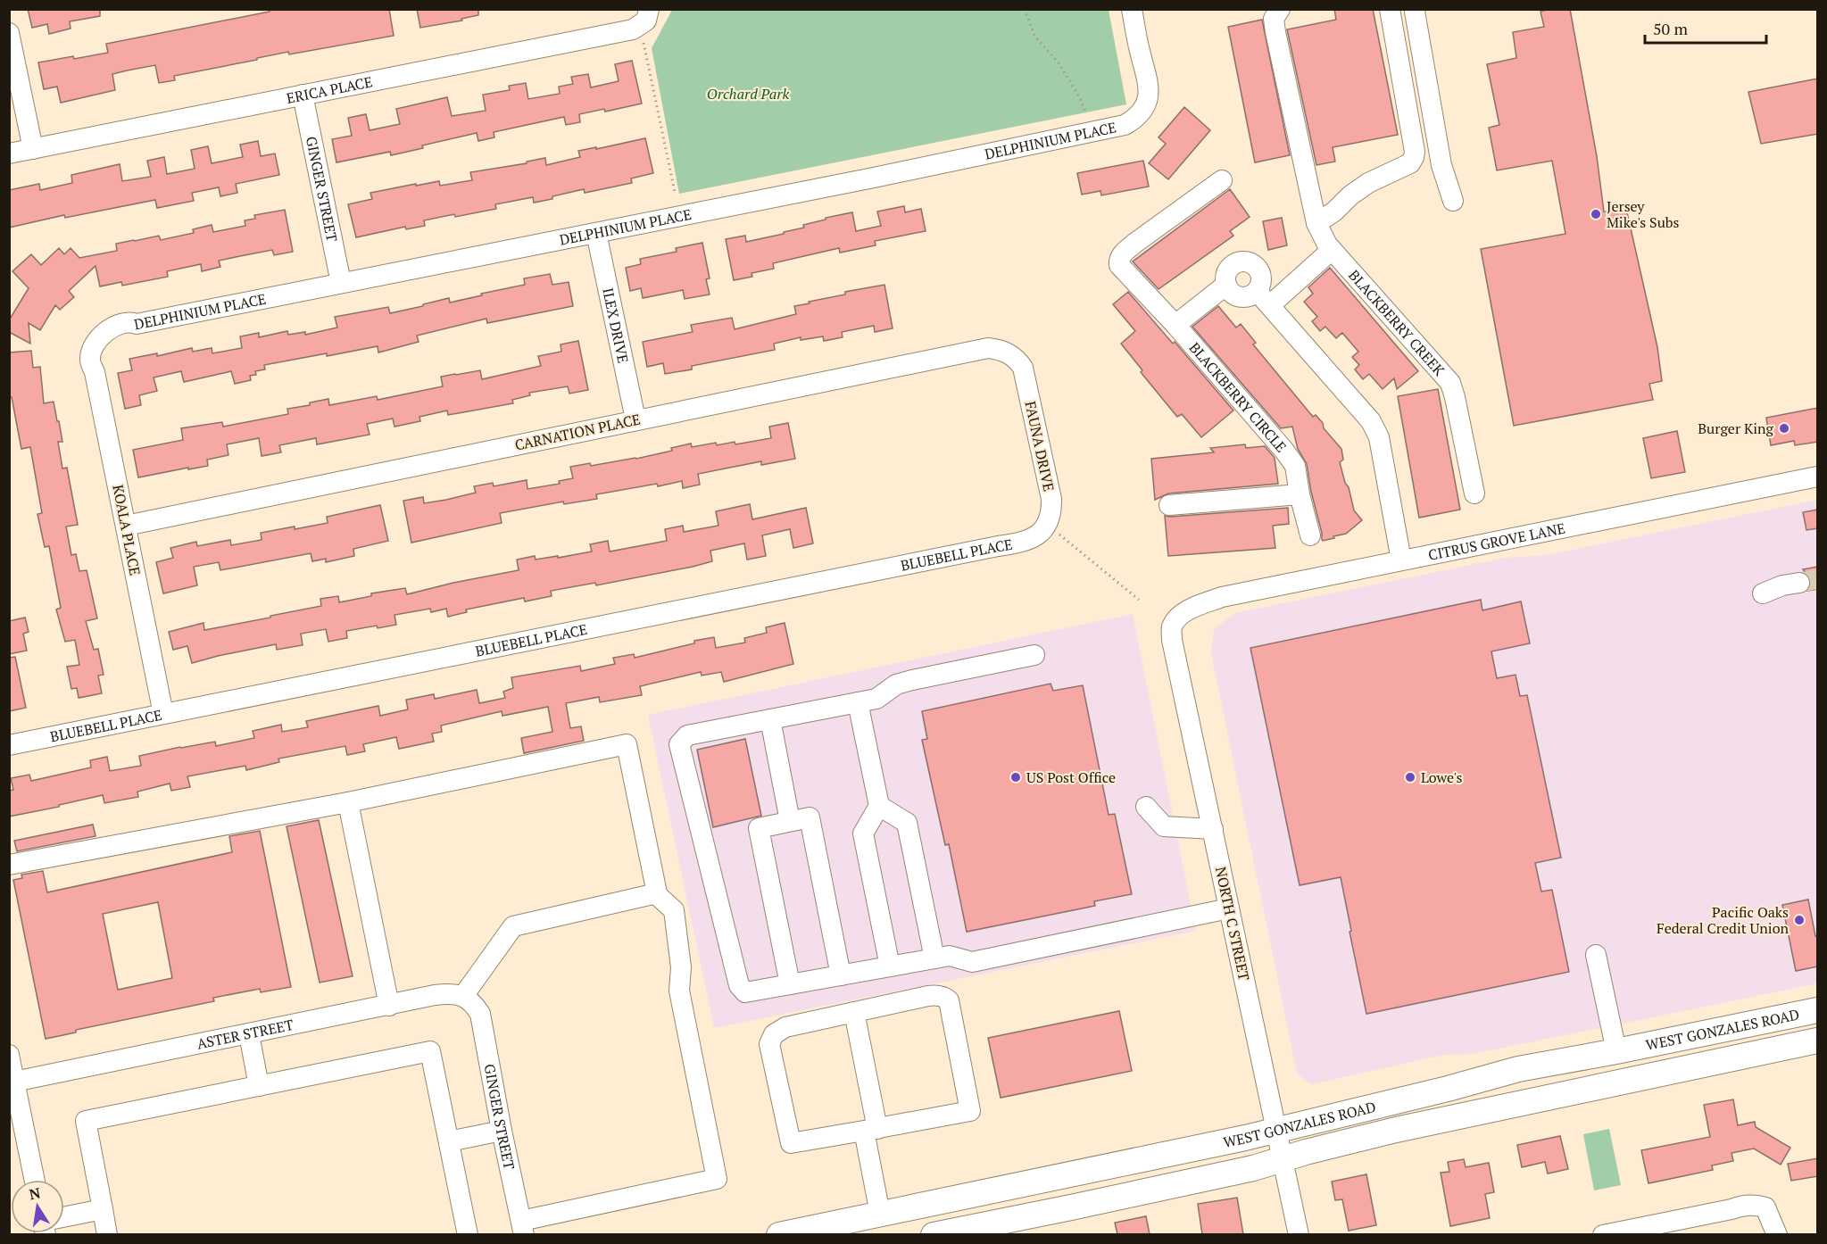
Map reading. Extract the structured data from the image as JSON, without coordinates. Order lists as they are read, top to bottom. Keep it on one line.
{"streets":{"main road":["WEST GONZALES ROAD"],"street":["ERICA PLACE","DELPHINIUM PLACE","GINGER STREET","BLACKBERRY CREEK","ILEX DRIVE","BLACKBERRY CIRCLE","CARNATION PLACE","FAUNA DRIVE","KOALA PLACE","CITRUS GROVE LANE","BLUEBELL PLACE","NORTH C STREET","ASTER STREET"]},"crossings":[["ERICA PLACE","GINGER STREET"],["DELPHINIUM PLACE","GINGER STREET"],["DELPHINIUM PLACE","ILEX DRIVE"],["DELPHINIUM PLACE","KOALA PLACE"],["GINGER STREET","ASTER STREET"],["ILEX DRIVE","CARNATION PLACE"],["CARNATION PLACE","FAUNA DRIVE"],["CARNATION PLACE","KOALA PLACE"],["FAUNA DRIVE","BLUEBELL PLACE"],["KOALA PLACE","BLUEBELL PLACE"],["CITRUS GROVE LANE","NORTH C STREET"],["NORTH C STREET","WEST GONZALES ROAD"]],"parks":["Orchard Park"],"places":["Jersey Mike's Subs","Burger King","US Post Office","Lowe's","Pacific Oaks Federal Credit Union"],"scale_bar":"50 m","north":"top"}
